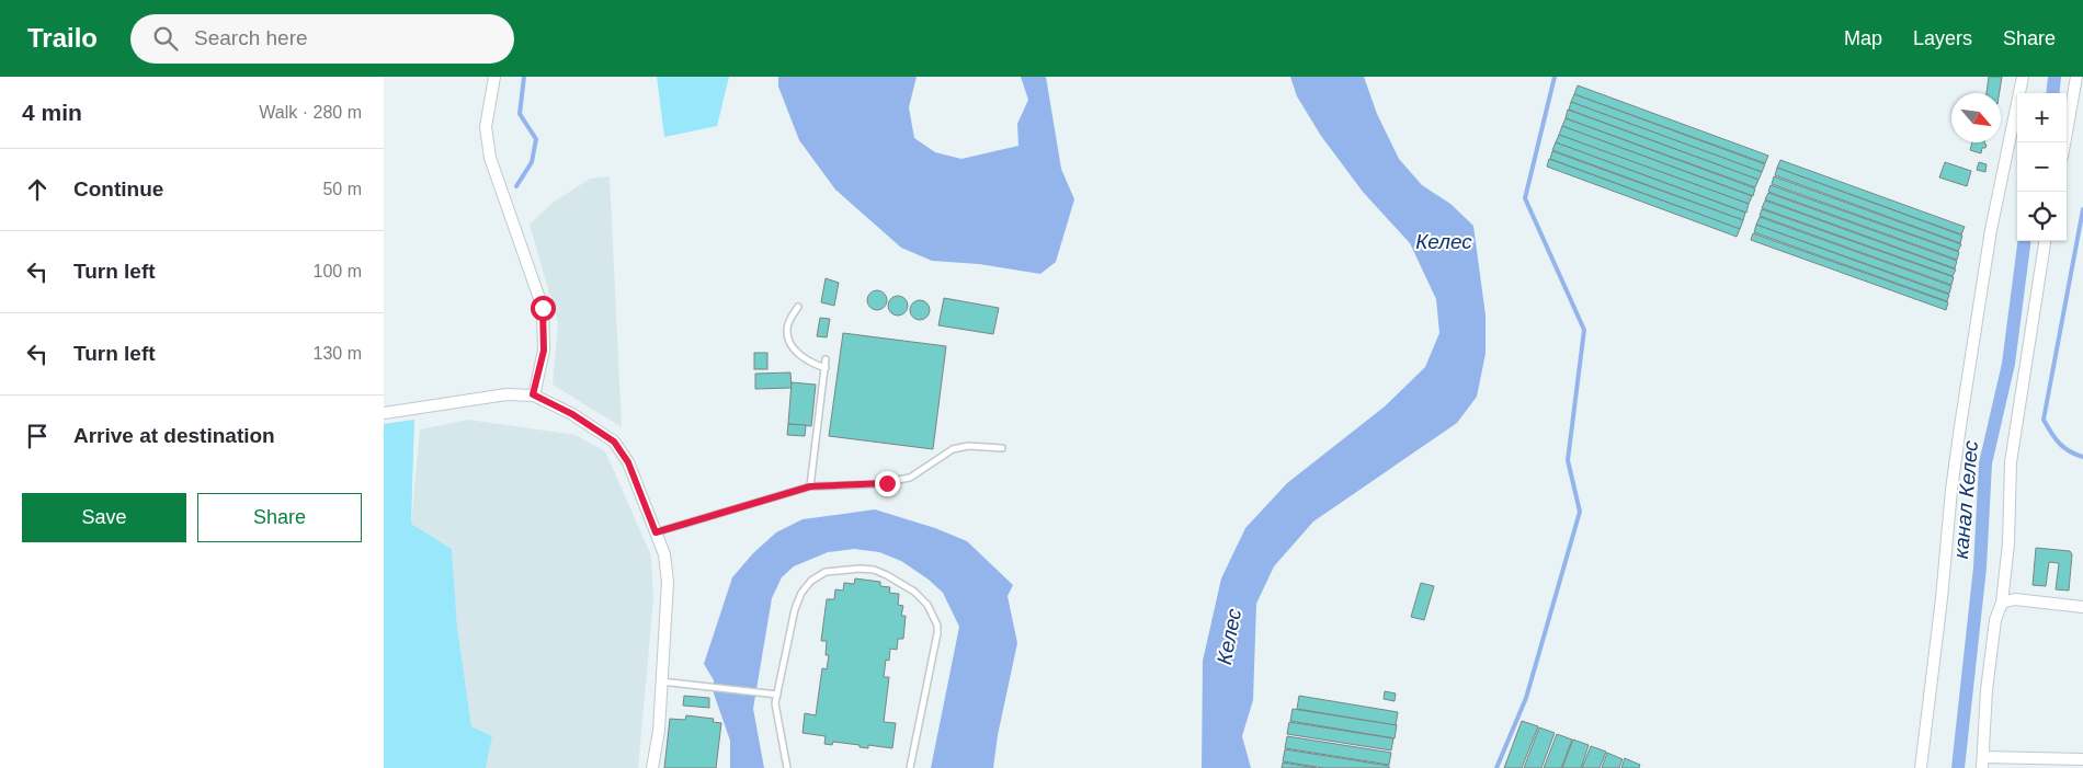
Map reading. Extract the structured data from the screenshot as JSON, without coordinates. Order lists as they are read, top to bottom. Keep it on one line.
{"water":["Келес","канал Келес"],"north":"bottom right","page":{"header":"Trailo","search":"Search here","nav":["Map","Layers","Share"],"heading":["4 min","Walk · 280 m"],"map_buttons":["+","−"],"list":[["Continue","50 m"],["Turn left","100 m"],["Turn left","130 m"],"Arrive at destination"],"buttons":["Save","Share"]}}
